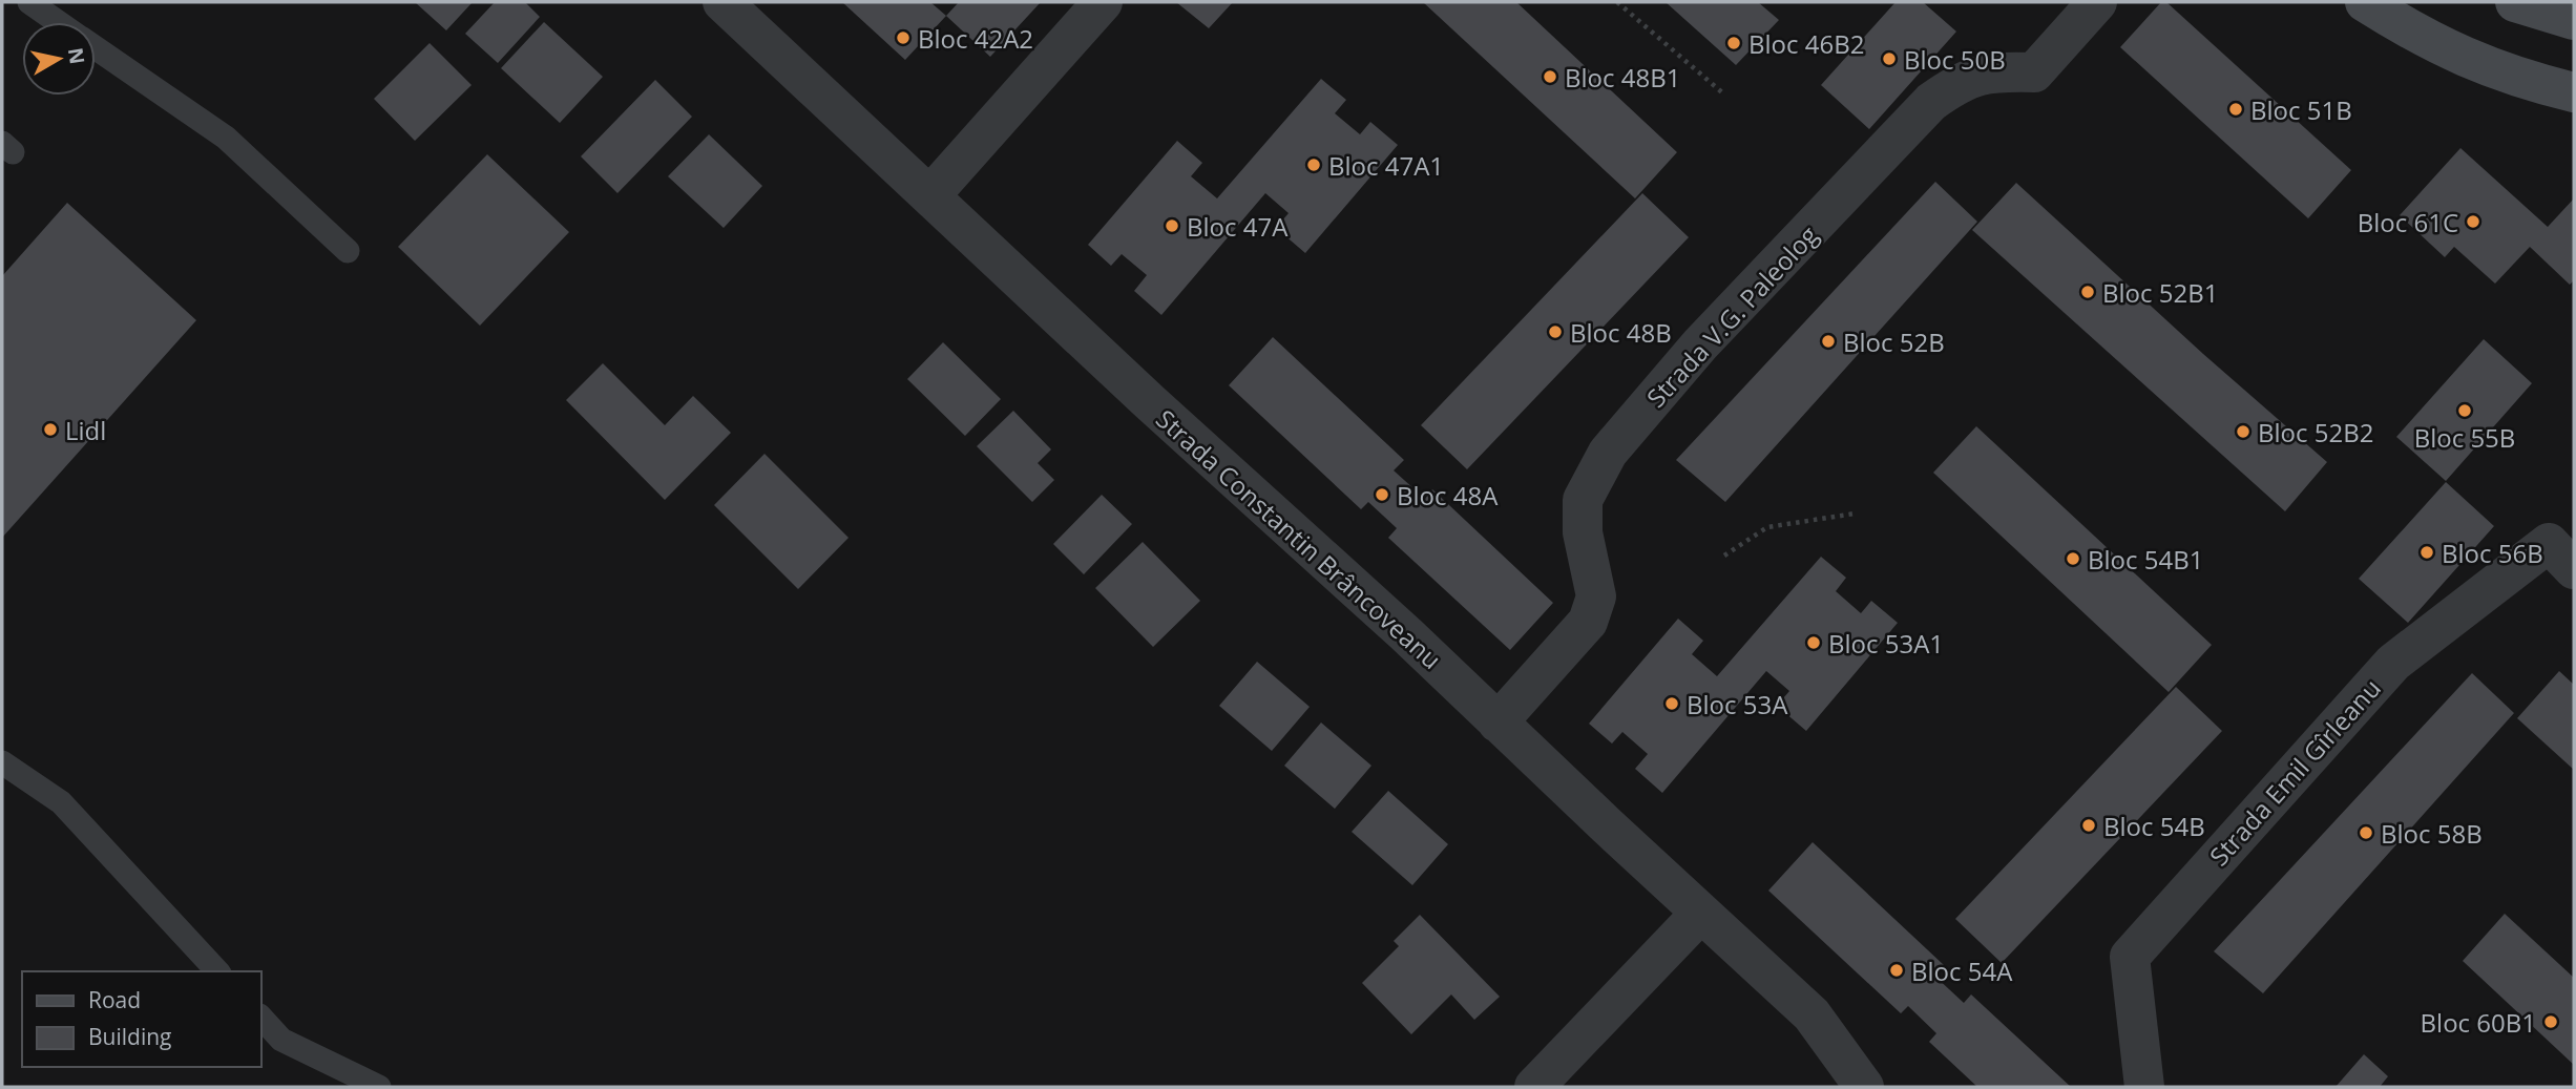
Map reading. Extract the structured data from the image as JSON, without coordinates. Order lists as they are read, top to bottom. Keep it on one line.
{"streets":{"street":["Strada V.G. Paleolog","Strada Constantin Brâncoveanu","Strada Emil Gîrleanu"]},"crossings":[["Strada V.G. Paleolog","Strada Constantin Brâncoveanu"]],"places":["Bloc 42A2","Bloc 46B2","Bloc 50B","Bloc 48B1","Bloc 51B","Bloc 47A1","Bloc 61C","Bloc 47A","Bloc 52B1","Bloc 48B","Bloc 52B","Bloc 55B","Lidl","Bloc 52B2","Bloc 48A","Bloc 56B","Bloc 54B1","Bloc 53A1","Bloc 53A","Bloc 54B","Bloc 58B","Bloc 54A","Bloc 60B1"],"legend":["Road","Building"],"north":"right"}
